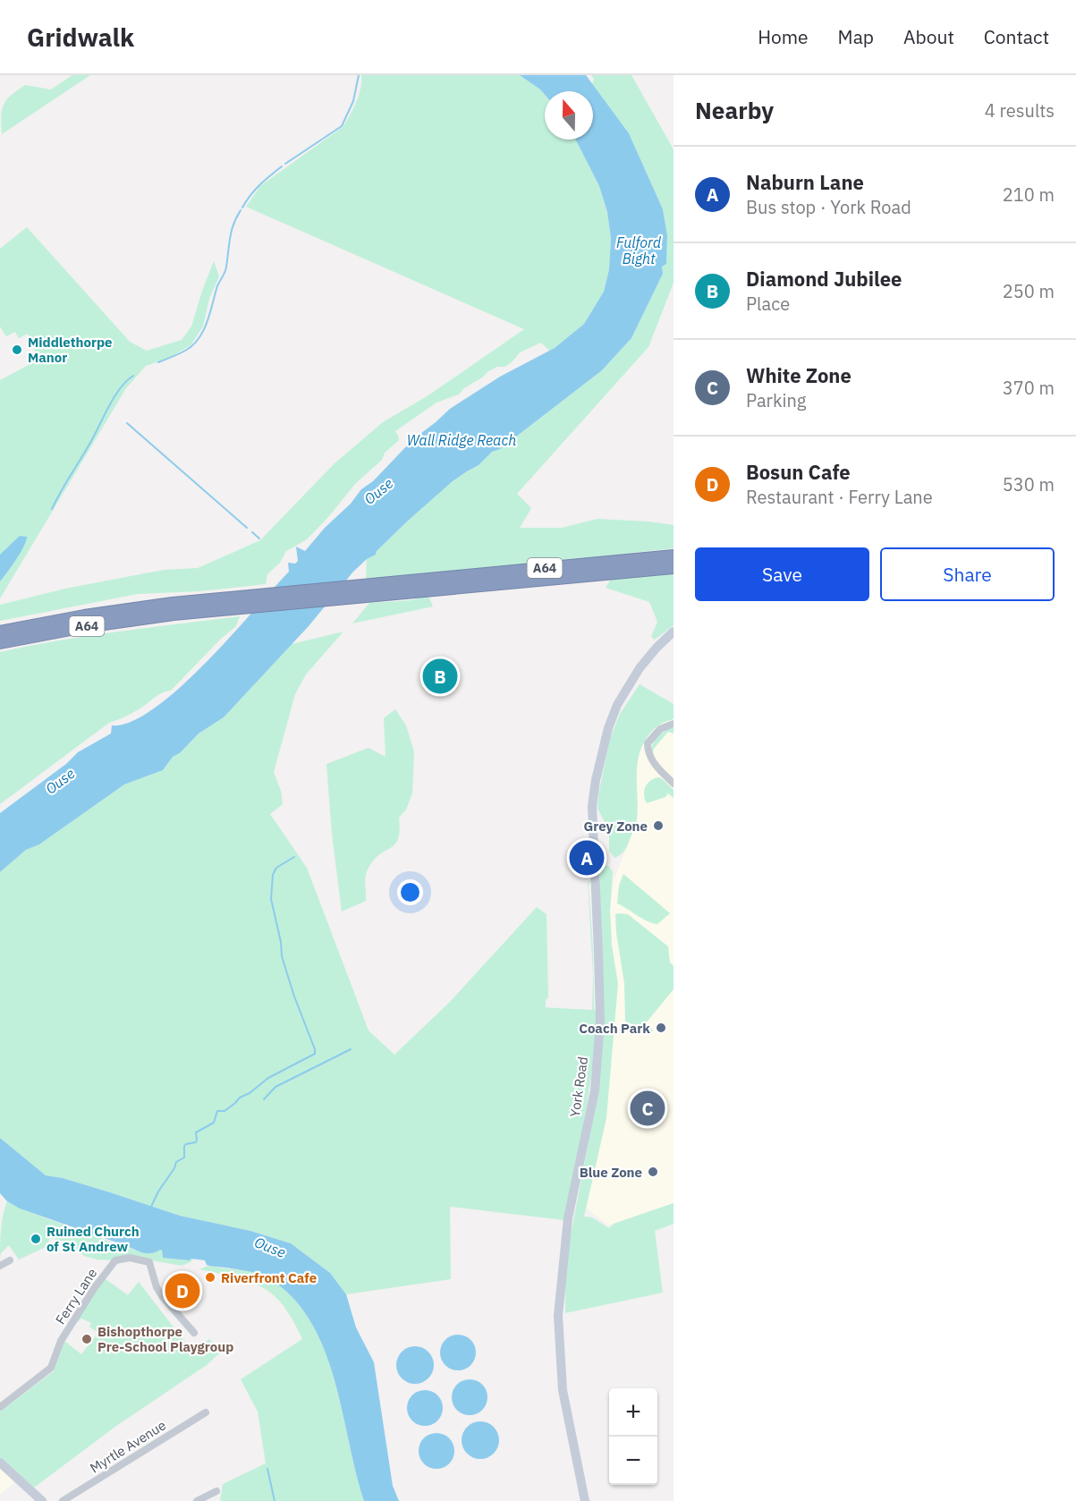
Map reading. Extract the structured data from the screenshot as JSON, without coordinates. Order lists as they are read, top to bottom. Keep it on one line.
{"streets":{"highway":["A64"],"main road":["York Road"],"street":["Ferry Lane","Myrtle Avenue"]},"water":["Fulford Bight","Wall Ridge Reach","Ouse"],"places":["Middlethorpe Manor","Grey Zone","Coach Park","Blue Zone","Ruined Church of St Andrew","Riverfront Cafe","Bishopthorpe Pre-School Playgroup"],"north":"top","page":{"header":"Gridwalk","nav":["Home","Map","About","Contact"],"heading":["Nearby","4 results"],"list":[{"mark":"A","name":"Naburn Lane","note":"Bus stop · York Road","value":"210 m"},{"mark":"B","name":"Diamond Jubilee","note":"Place","value":"250 m"},{"mark":"C","name":"White Zone","note":"Parking","value":"370 m"},{"mark":"D","name":"Bosun Cafe","note":"Restaurant · Ferry Lane","value":"530 m"}],"buttons":["Save","Share"],"pins":["B","A","C","D"],"map_buttons":["+","−"]}}
